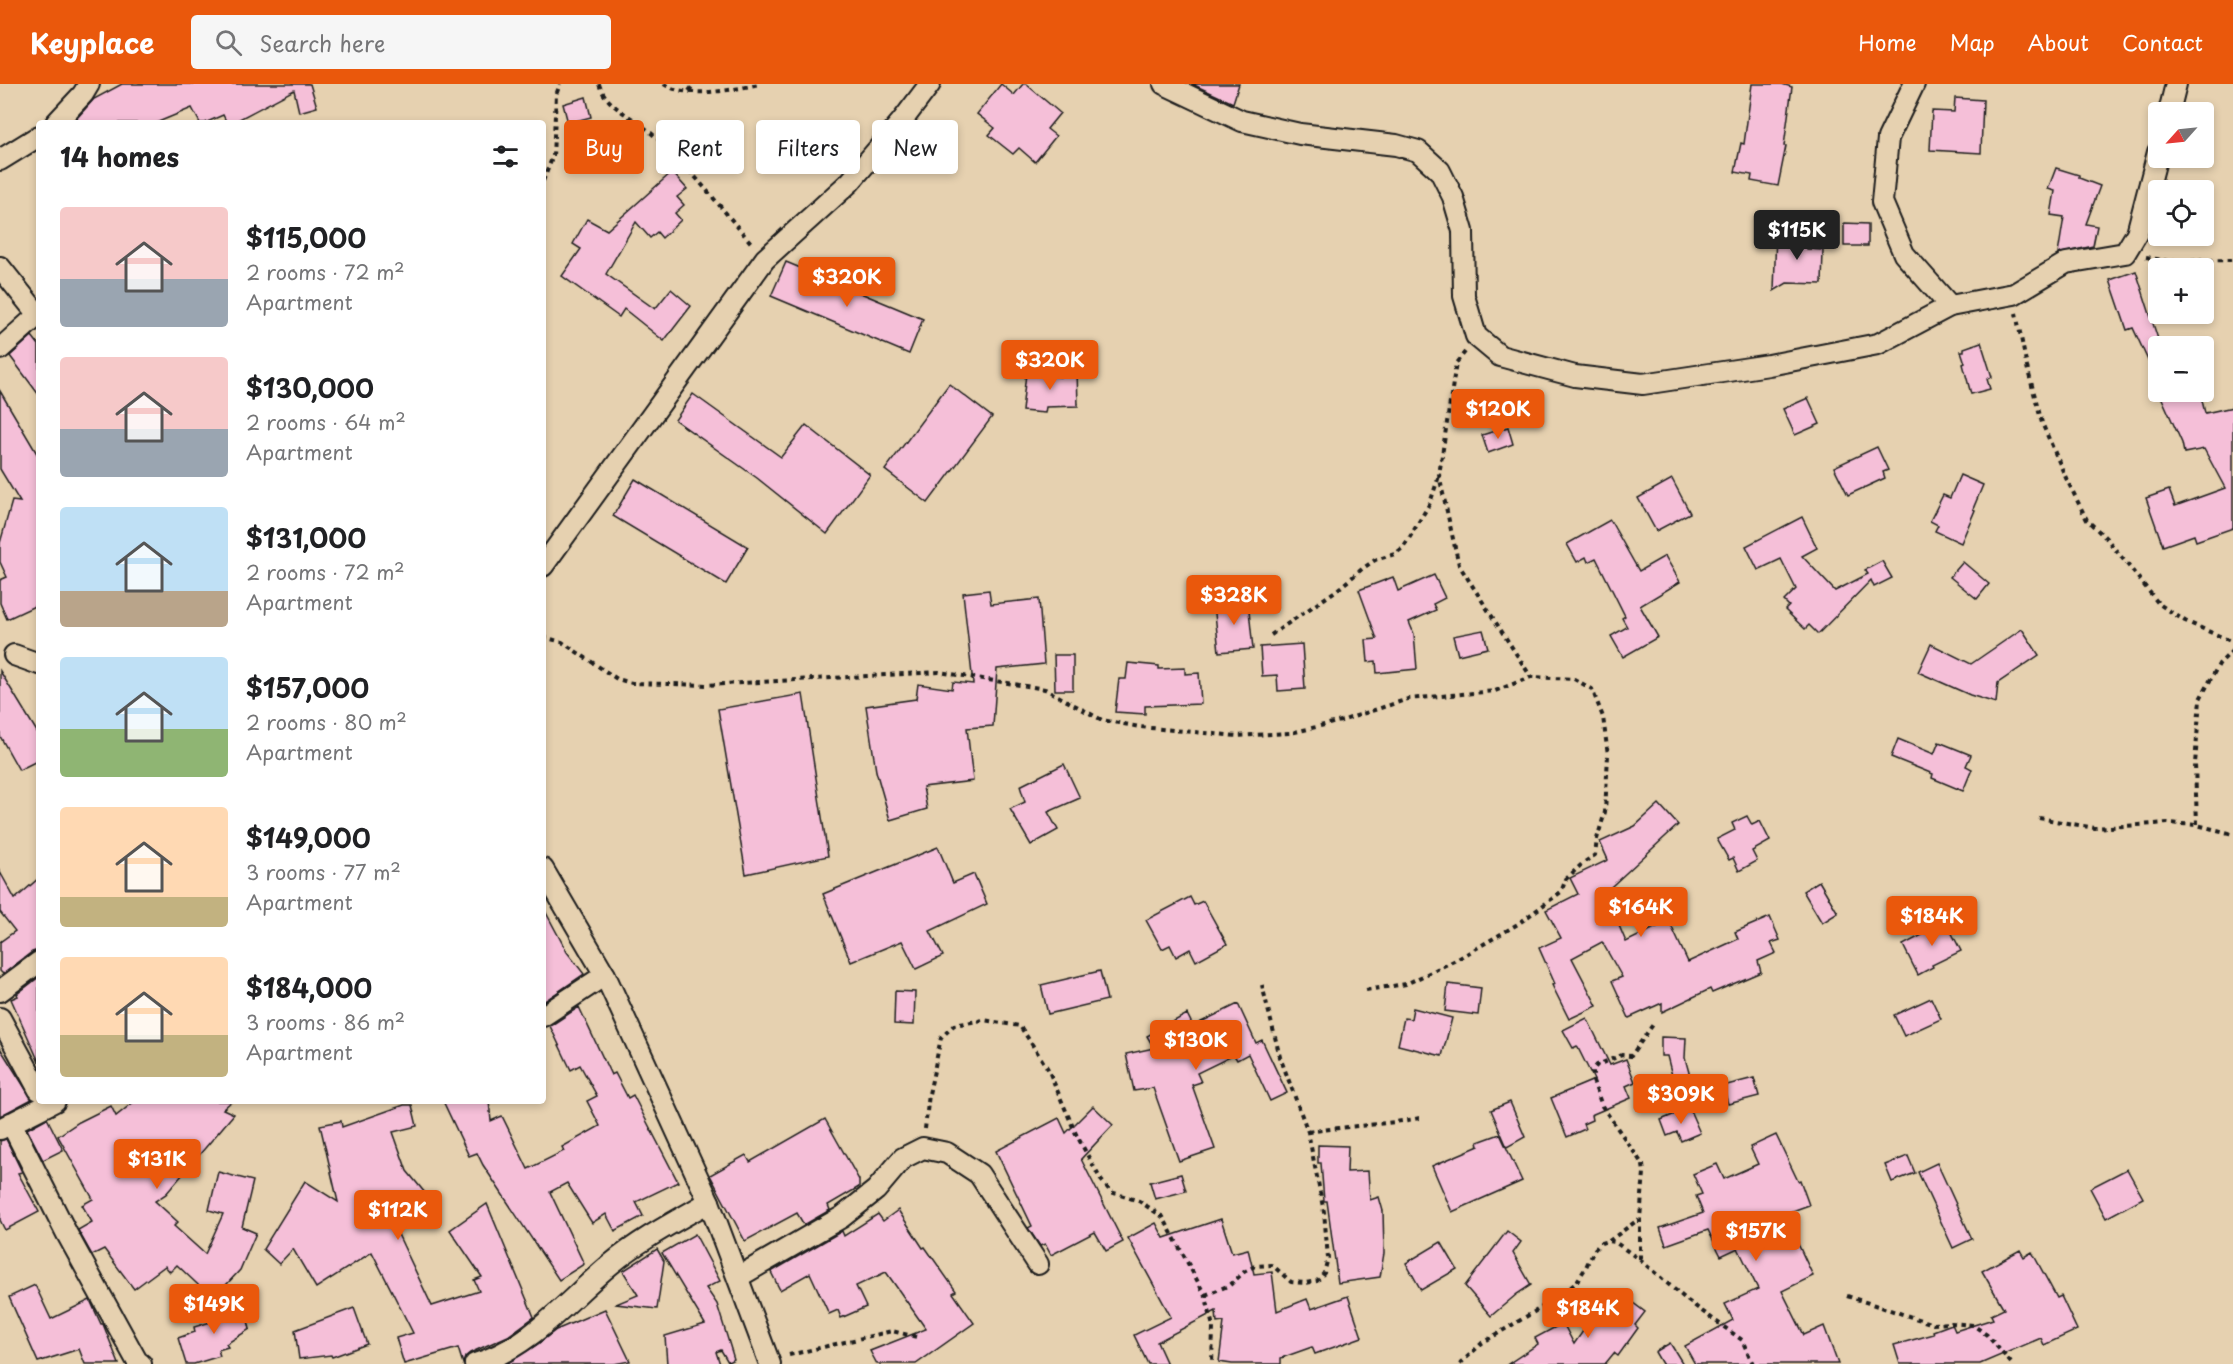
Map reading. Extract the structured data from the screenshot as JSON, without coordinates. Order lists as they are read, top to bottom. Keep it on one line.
{"north":"bottom left","page":{"header":"Keyplace","search":"Search here","nav":["Home","Map","About","Contact"],"map_buttons":["+","−"],"chip":["Buy","Rent","Filters","New"],"heading":"14 homes","list":[{"name":"$115,000","note":"2 rooms · 72 m² · Apartment"},{"name":"$130,000","note":"2 rooms · 64 m² · Apartment"},{"name":"$131,000","note":"2 rooms · 72 m² · Apartment"},{"name":"$157,000","note":"2 rooms · 80 m² · Apartment"},{"name":"$149,000","note":"3 rooms · 77 m² · Apartment"},{"name":"$184,000","note":"3 rooms · 86 m² · Apartment"}],"price":["$115K","$320K","$320K","$120K","$328K","$164K","$184K","$130K","$309K","$131K","$112K","$157K","$149K","$184K"]}}
